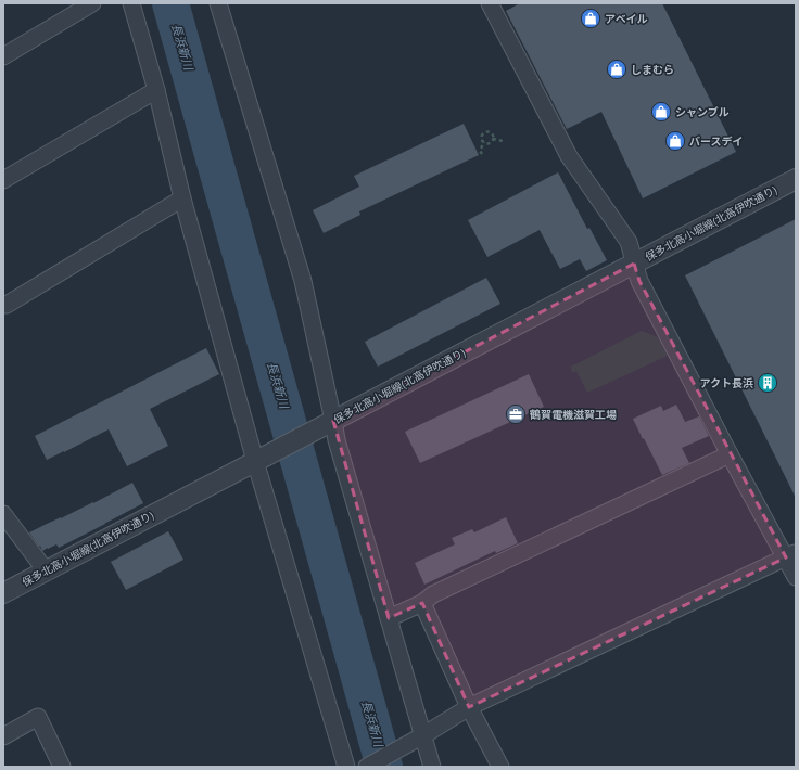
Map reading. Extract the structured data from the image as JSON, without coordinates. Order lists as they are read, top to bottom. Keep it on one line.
{"streets":{"street":["保多北高小堀線(北高伊吹通り)"]},"water":["長浜新川"],"places":{"shop":["アベイル","しまむら","シャンブル","バースデイ"],"building":["アクト長浜"],"office":["鶴賀電機滋賀工場"]}}
